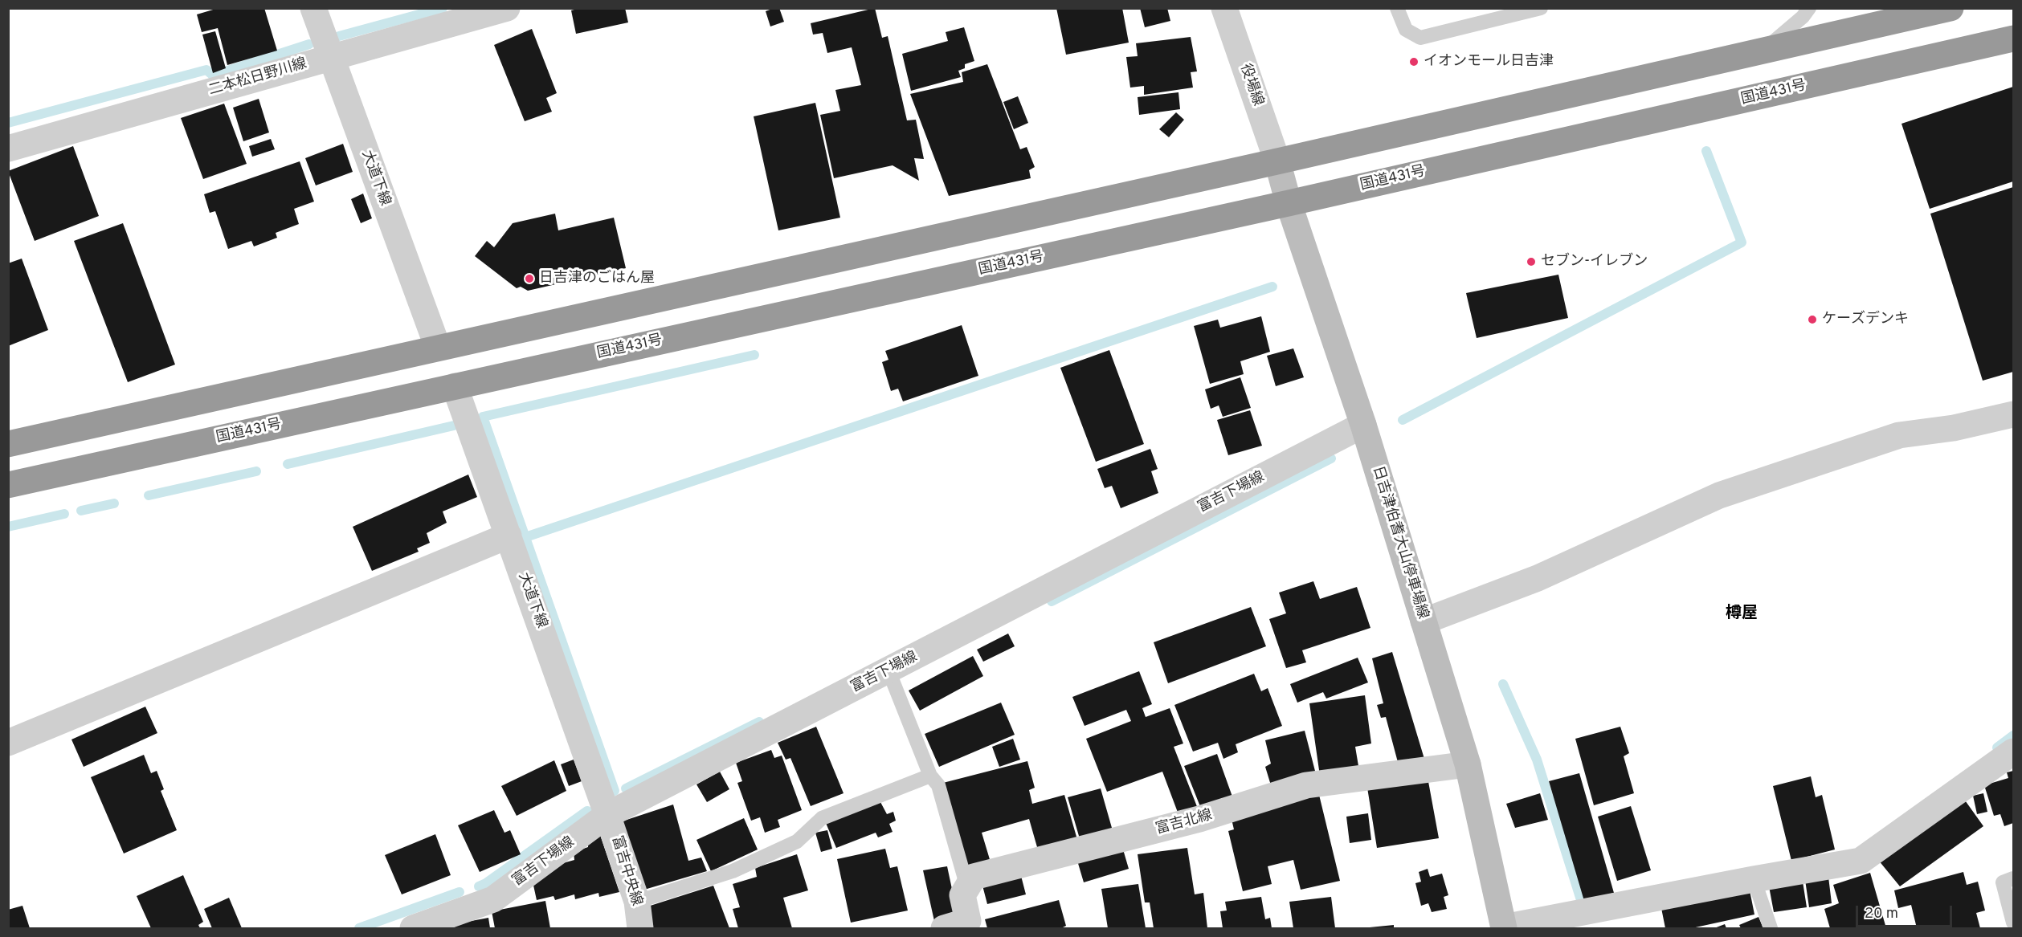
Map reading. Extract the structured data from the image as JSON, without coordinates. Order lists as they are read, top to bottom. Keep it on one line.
{"streets":{"highway":["国道431号"],"main road":["日吉津伯耆大山停車場線"],"street":["二本松日野川線","役場線","大道下線","富吉下場線","富吉北線","富吉中央線"]},"crossings":[["二本松日野川線","大道下線"],["役場線","日吉津伯耆大山停車場線"],["国道431号","大道下線"],["国道431号","日吉津伯耆大山停車場線"],["大道下線","富吉下場線"],["大道下線","富吉中央線"],["富吉下場線","日吉津伯耆大山停車場線"],["富吉下場線","富吉中央線"],["日吉津伯耆大山停車場線","富吉北線"]],"districts":["樽屋"],"places":["イオンモール日吉津","セブン-イレブン","日吉津のごはん屋","ケーズデンキ"],"scale_bar":"20 m"}
